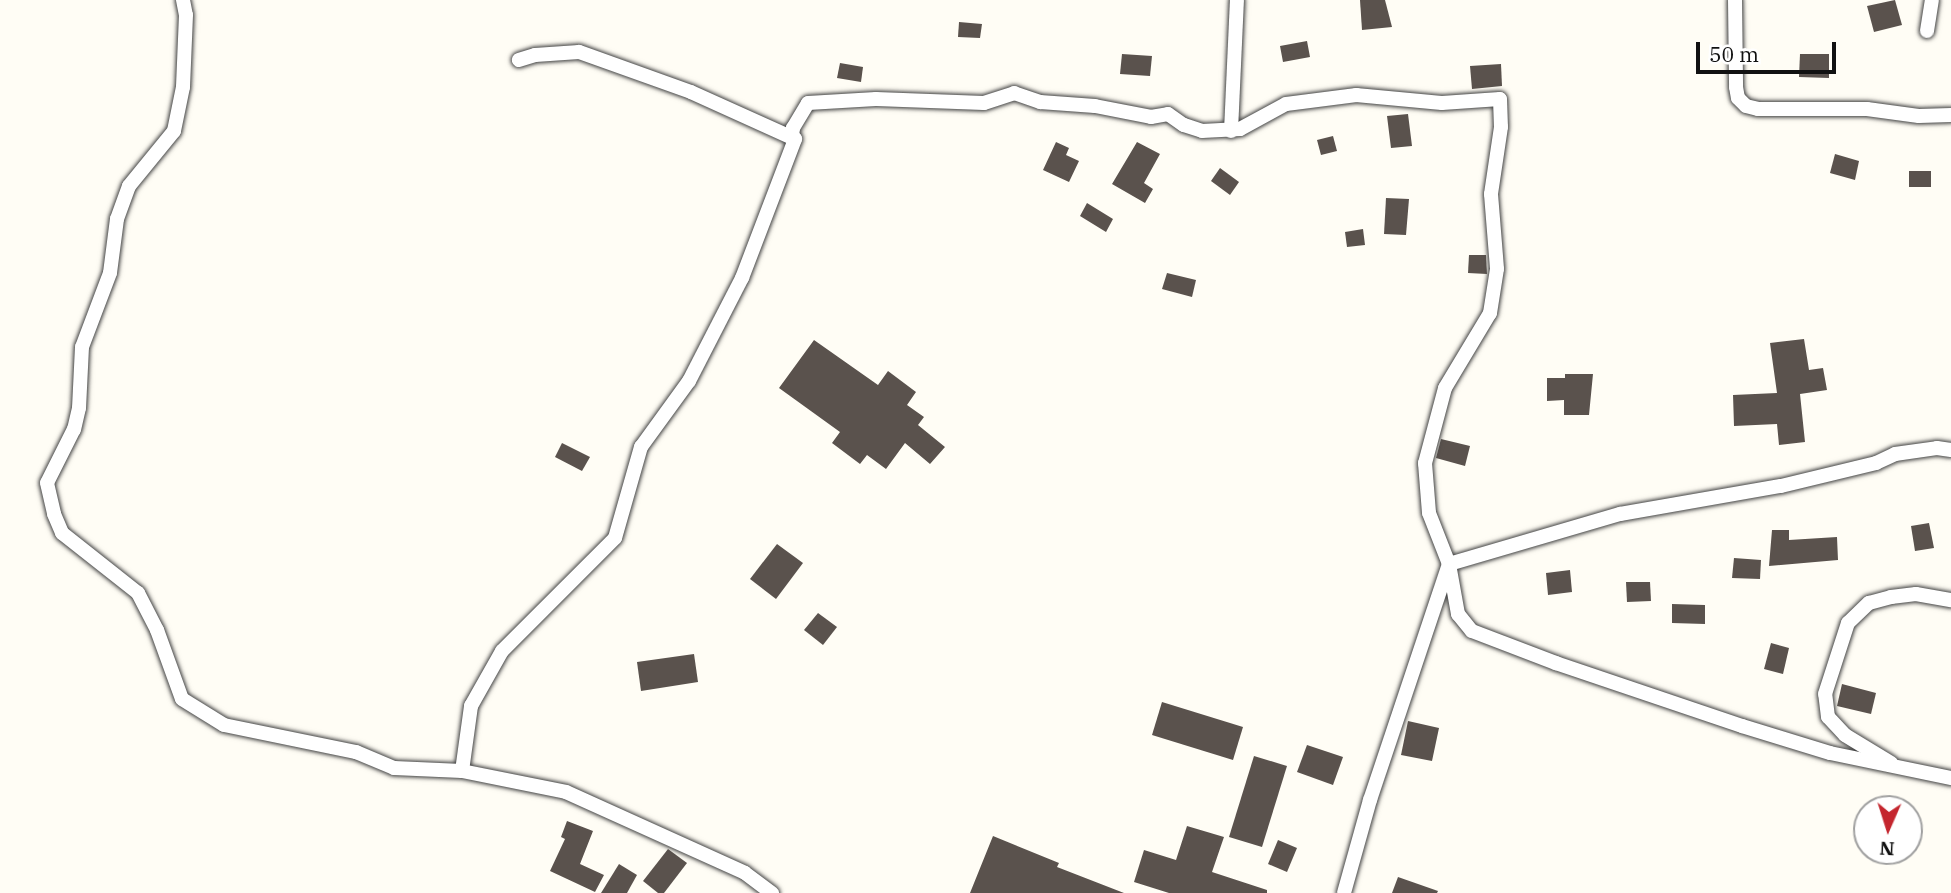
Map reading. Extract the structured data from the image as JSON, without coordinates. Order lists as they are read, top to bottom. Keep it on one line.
{"scale_bar":"50 m","north":"bottom"}
